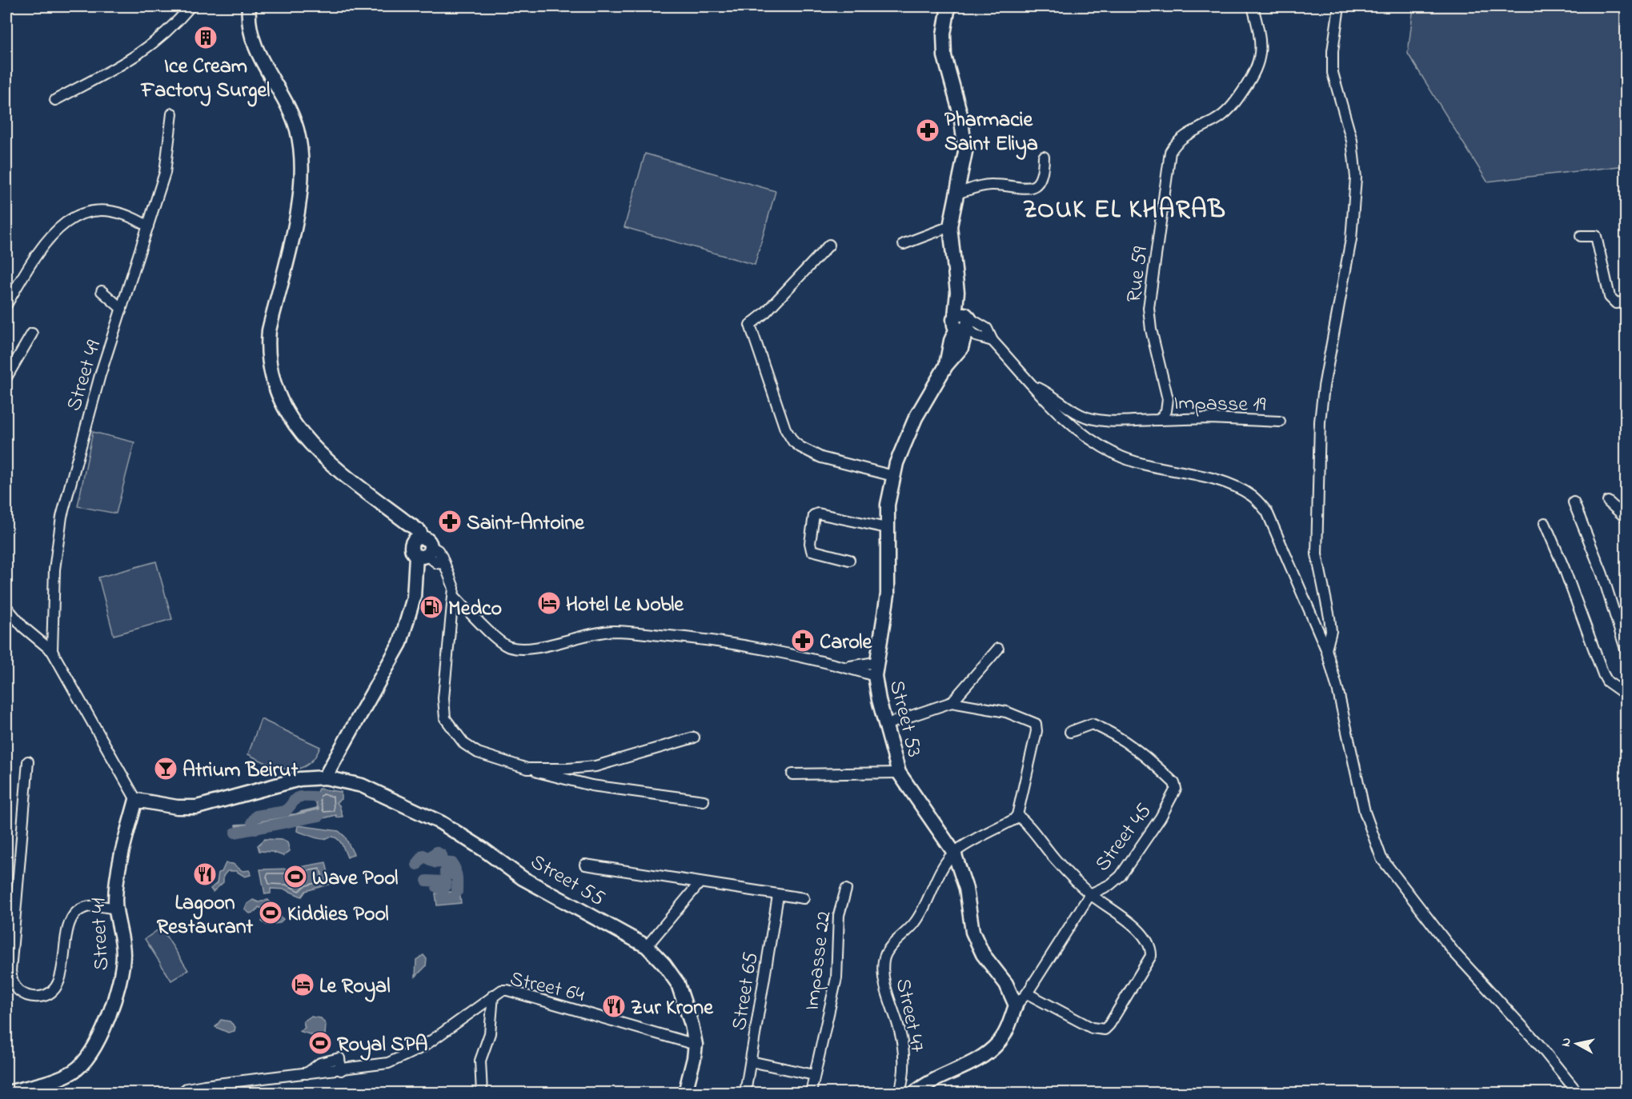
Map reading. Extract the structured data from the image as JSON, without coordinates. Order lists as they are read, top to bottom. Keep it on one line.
{"streets":{"street":["Rue 59","Street 49","Impasse 19","Street 53","Street 45","Street 55","Street 41","Impasse 22","Street 64","Street 65","Street 47"]},"crossings":[["Rue 59","Impasse 19"],["Street 53","Street 45"],["Street 53","Street 47"],["Street 55","Street 41"],["Street 55","Street 64"]],"districts":["ZOUK EL KHARAB"],"places":{"building":["Ice Cream Factory Surgel"],"pharmacy":["Pharmacie Saint Eliya","Saint-Antoine","Carole"],"hotel":["Hotel Le Noble","Le Royal"],"fuel station":["Medco"],"bar":["Atrium Beirut"],"restaurant":["Lagoon Restaurant","Zur Krone"],"sports":["Wave Pool","Kiddies Pool","Royal SPA"]},"north":"left"}
